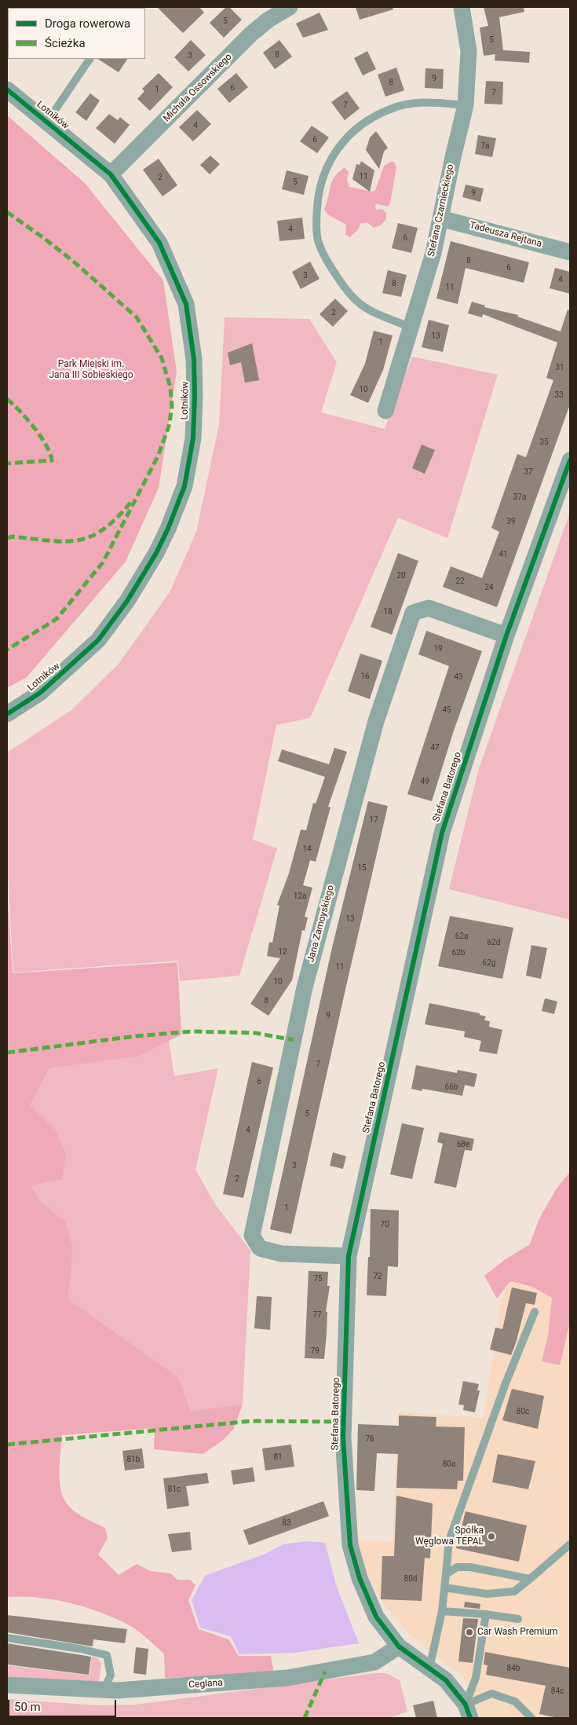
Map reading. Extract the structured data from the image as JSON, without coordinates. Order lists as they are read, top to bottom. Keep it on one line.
{"streets":{"street":["Michała Ossowskiego","Lotników","Stefana Czarnieckiego","Tadeusza Rejtana","Stefana Batorego","Jana Zamoyskiego","Ceglana"]},"crossings":[["Michała Ossowskiego","Lotników"],["Stefana Czarnieckiego","Tadeusza Rejtana"],["Stefana Batorego","Jana Zamoyskiego"],["Stefana Batorego","Ceglana"]],"parks":["Park Miejski im. Jana III Sobieskiego"],"places":["Spółka Węglowa TEPAL","Car Wash Premium"],"house_numbers":["5","5","8","3","9","8","6","1","7","7","4","6","7a","11","2","5","9","4","6","8","6","3","4","8","11","2","13","1","31","10","33","35","37","37a","39","41","20","22","24","18","19","16","43","45","47","49","17","14","15","12a","13","62a","62d","12","62b","62g","11","10","8","9","7","6","66b","5","4","68e","3","2","1","70","72","75","77","79","80c","76","81","81b","80a","81c","83","80d","84b","84c"],"legend":["Droga rowerowa","Ścieżka"],"scale_bar":"50 m"}
